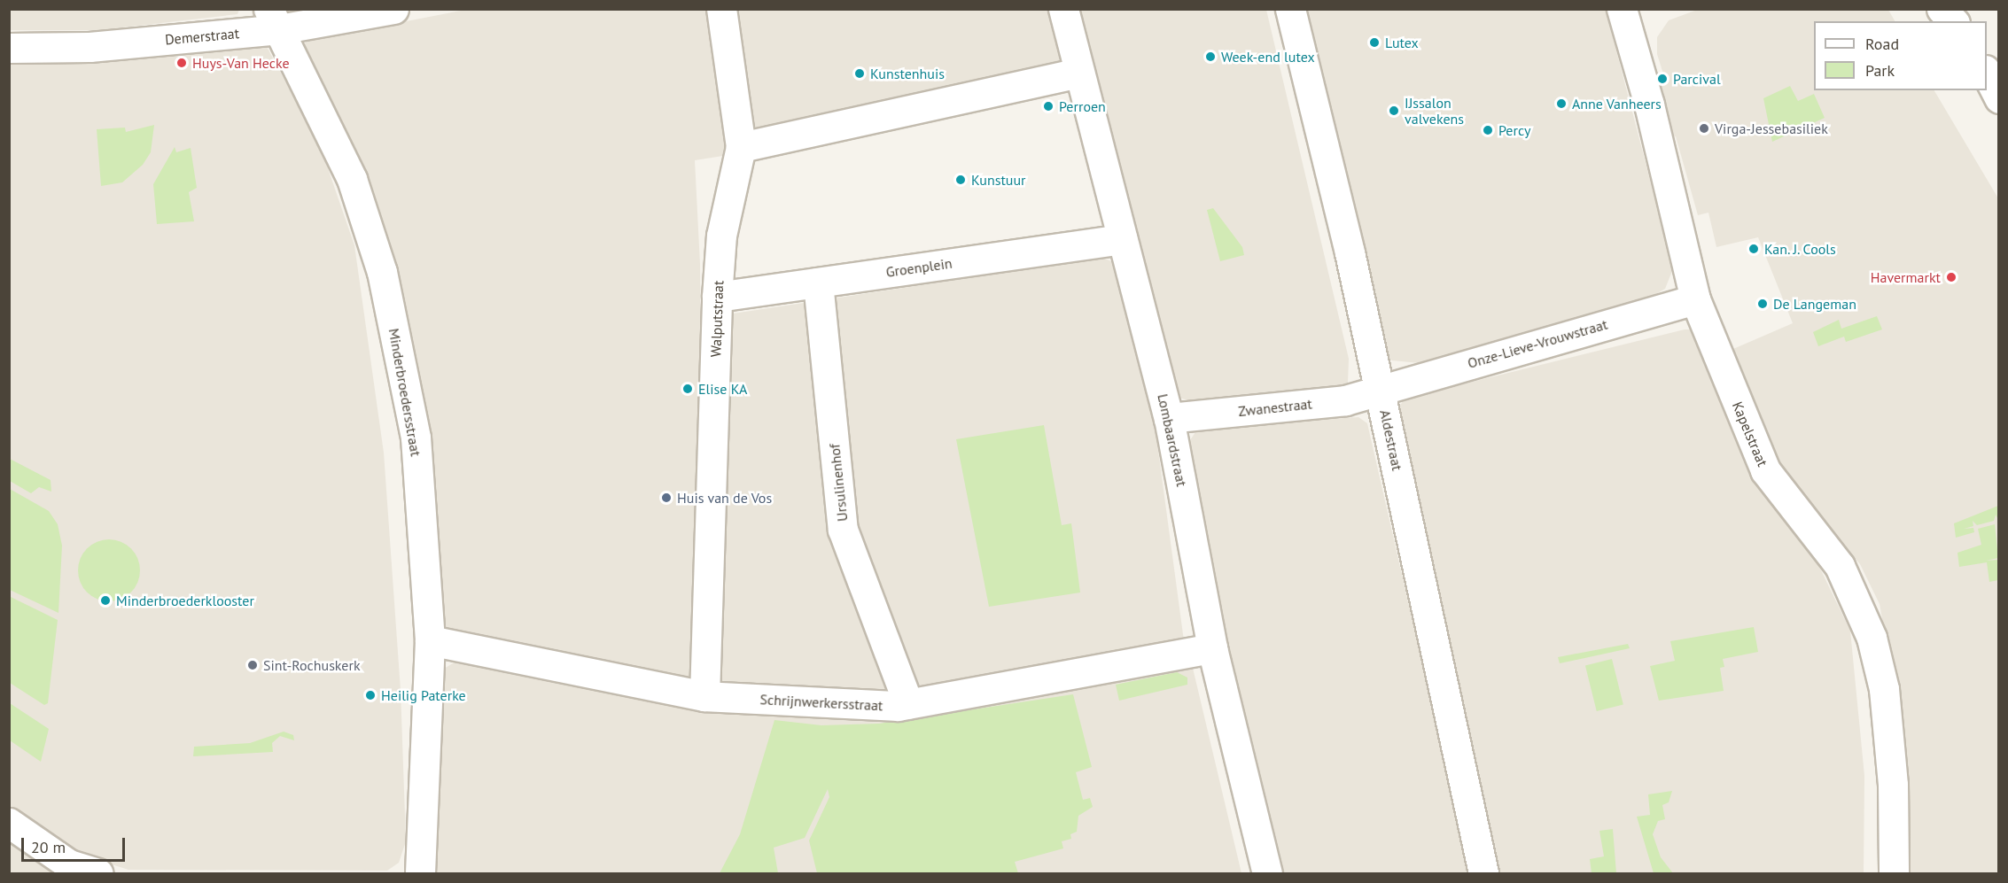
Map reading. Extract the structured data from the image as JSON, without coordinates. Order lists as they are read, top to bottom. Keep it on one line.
{"streets":{"street":["Demerstraat","Groenplein","Walputstraat","Onze-Lieve-Vrouwstraat","Minderbroedersstraat","Zwanestraat","Kapelstraat","Lombaardstraat","Aldestraat","Ursulinenhof","Schrijnwerkersstraat"]},"crossings":[["Demerstraat","Minderbroedersstraat"],["Groenplein","Walputstraat"],["Groenplein","Lombaardstraat"],["Groenplein","Ursulinenhof"],["Walputstraat","Schrijnwerkersstraat"],["Onze-Lieve-Vrouwstraat","Zwanestraat"],["Onze-Lieve-Vrouwstraat","Kapelstraat"],["Onze-Lieve-Vrouwstraat","Aldestraat"],["Minderbroedersstraat","Schrijnwerkersstraat"],["Zwanestraat","Lombaardstraat"],["Zwanestraat","Aldestraat"],["Lombaardstraat","Schrijnwerkersstraat"],["Ursulinenhof","Schrijnwerkersstraat"]],"places":["Lutex","Week-end lutex","Huys-Van Hecke","Kunstenhuis","Parcival","Anne Vanheers","Perroen","IJssalon valvekens","Virga-Jessebasiliek","Percy","Kunstuur","Kan. J. Cools","Havermarkt","De Langeman","Elise KA","Huis van de Vos","Minderbroederklooster","Sint-Rochuskerk","Heilig Paterke"],"legend":["Road","Park"],"scale_bar":"20 m"}
